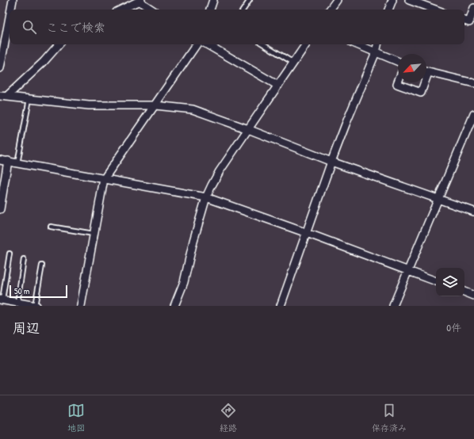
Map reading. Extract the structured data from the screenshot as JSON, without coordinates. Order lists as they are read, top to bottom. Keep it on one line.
{"scale_bar":"50 m","north":"bottom left","page":{"search":"ここで検索","scale":"50 m","heading":["周辺","0件"],"nav":["地図","経路","保存済み"]}}
